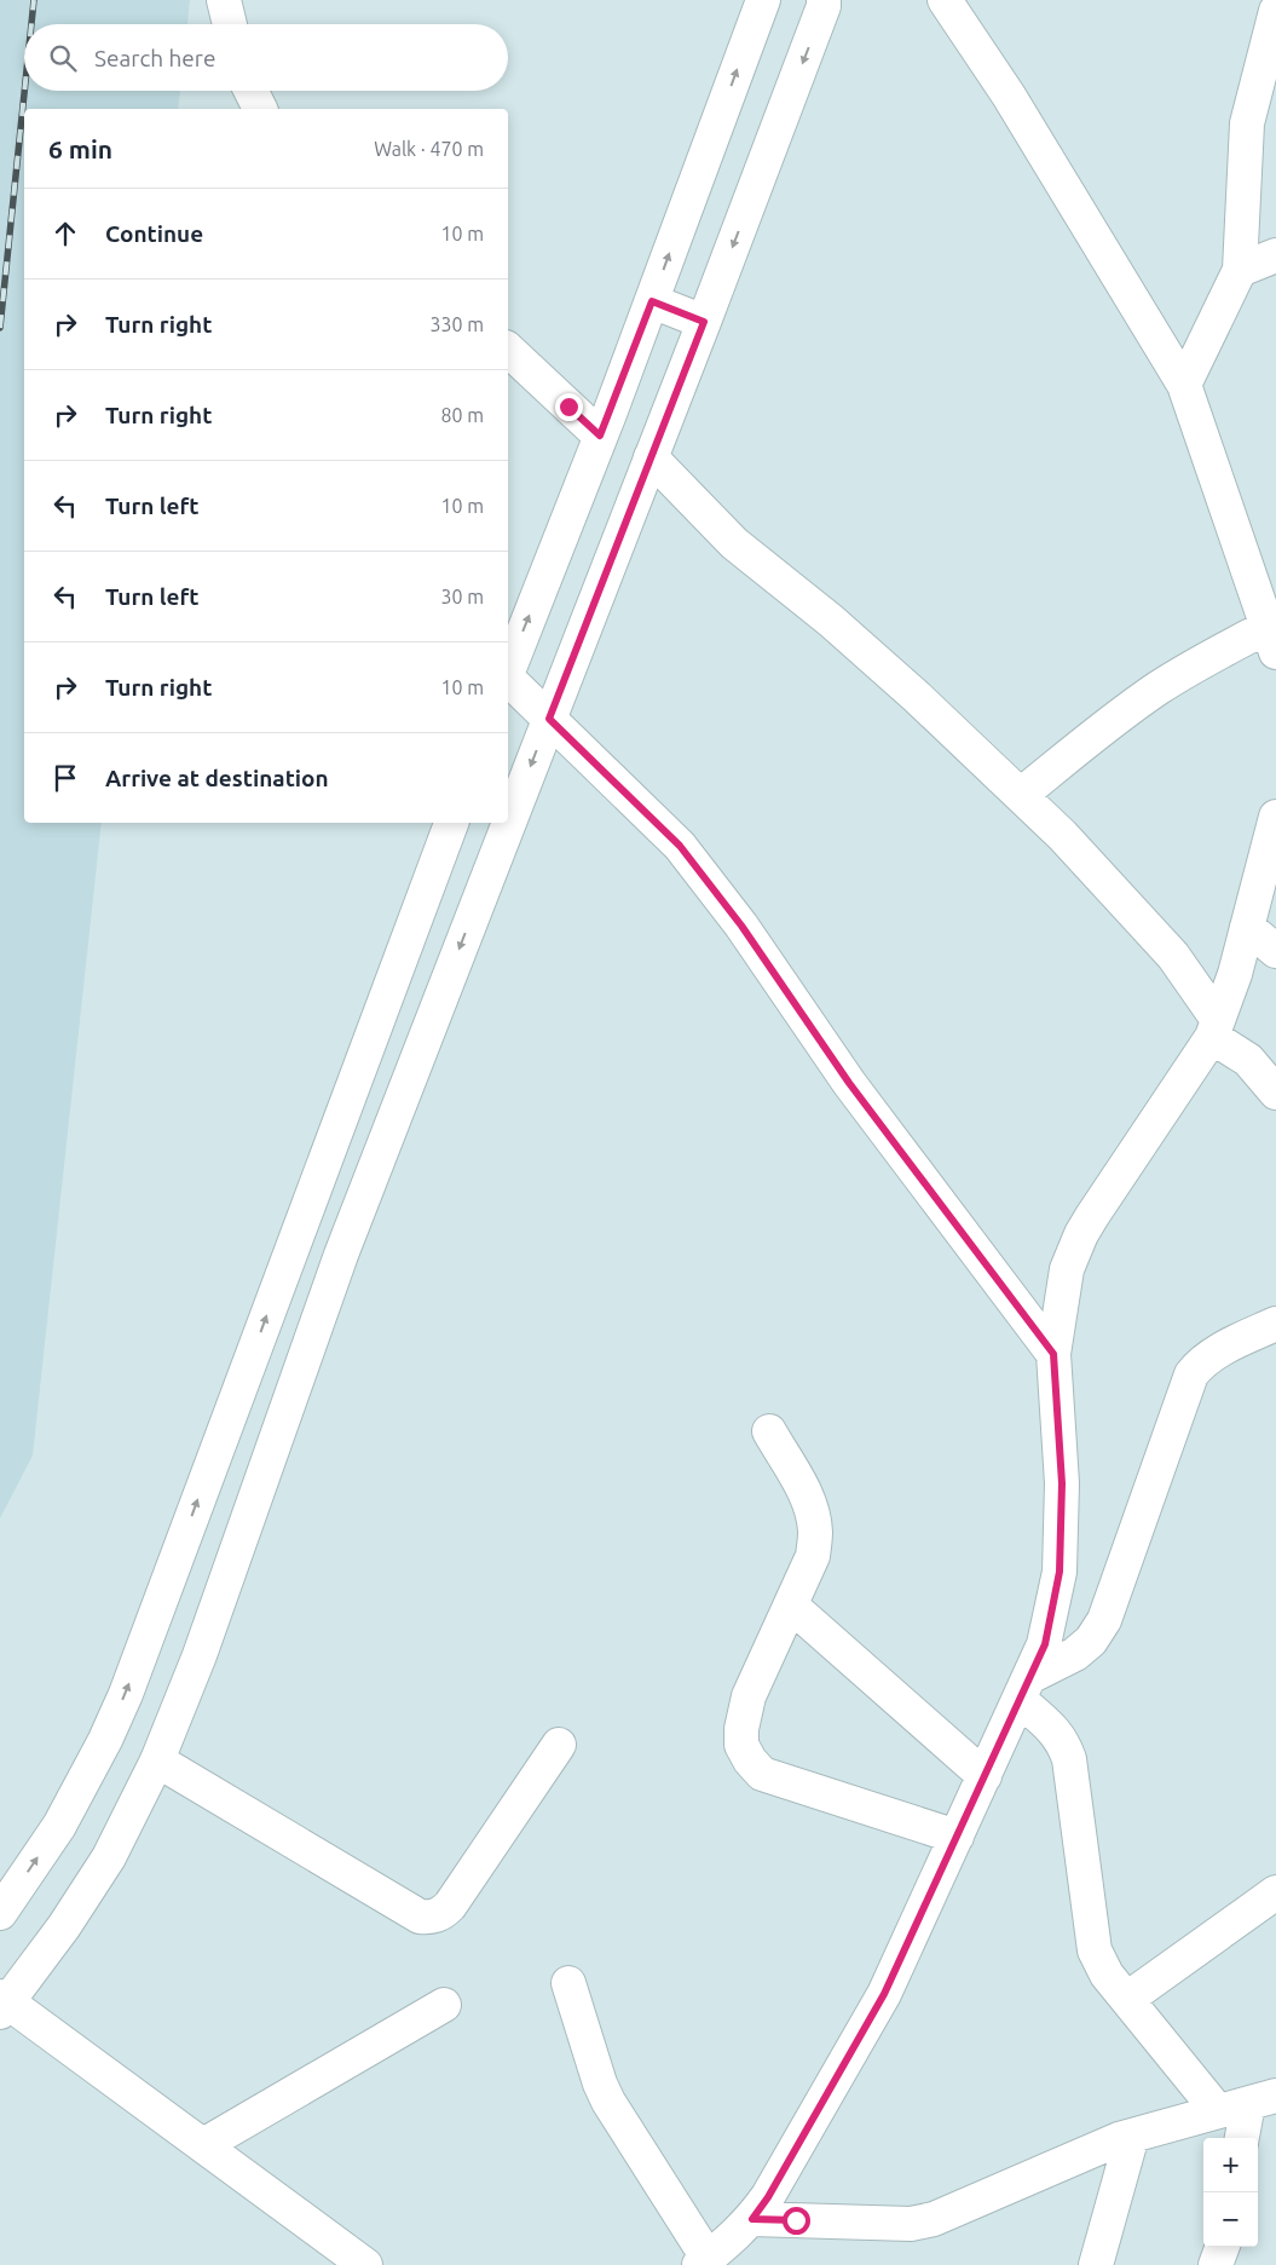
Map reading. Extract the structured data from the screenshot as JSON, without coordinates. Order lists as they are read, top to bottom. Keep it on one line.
{"page":{"search":"Search here","heading":["6 min","Walk · 470 m"],"list":[["Continue","10 m"],["Turn right","330 m"],["Turn right","80 m"],["Turn left","10 m"],["Turn left","30 m"],["Turn right","10 m"],"Arrive at destination"],"map_buttons":["+","−"]}}
